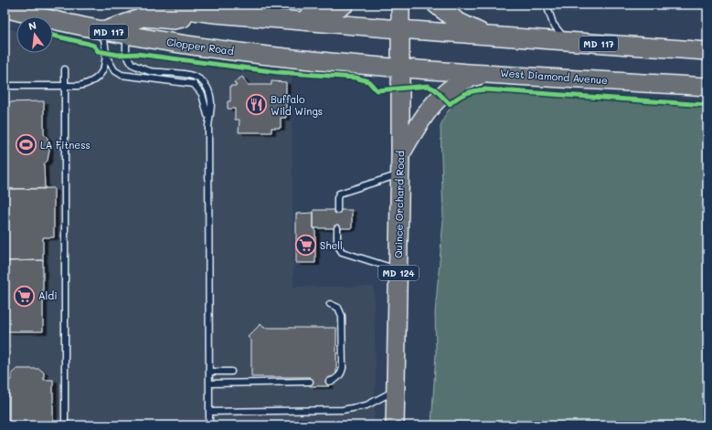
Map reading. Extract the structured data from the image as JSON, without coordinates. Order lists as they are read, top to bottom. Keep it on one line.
{"streets":{"main road":["MD 117","Clopper Road","West Diamond Avenue","Quince Orchard Road","MD 124"]},"crossings":[["MD 117","Quince Orchard Road"],["Clopper Road","West Diamond Avenue"],["Clopper Road","Quince Orchard Road"],["West Diamond Avenue","Quince Orchard Road"]],"places":{"restaurant":["Buffalo Wild Wings"],"sports":["LA Fitness"],"supermarket":["Shell","Aldi"]},"north":"top"}
